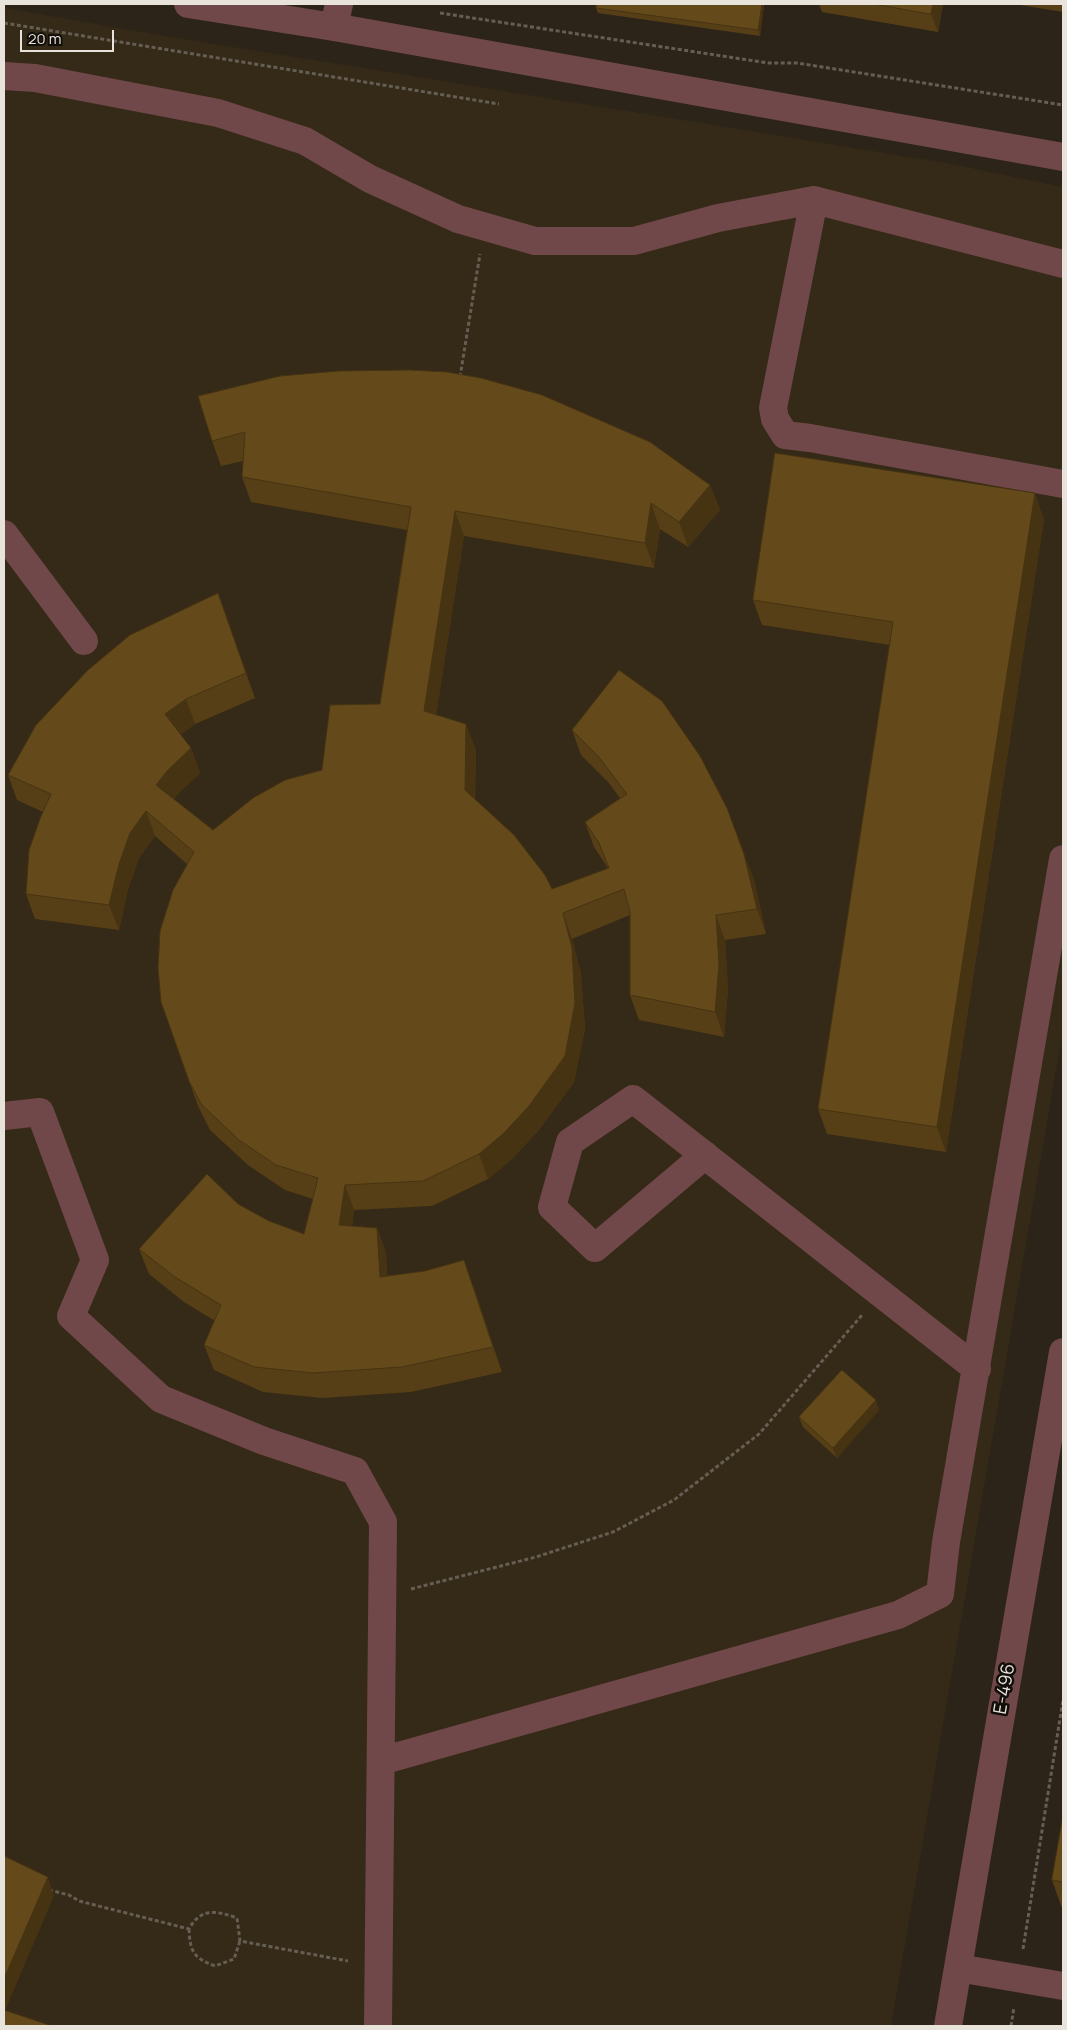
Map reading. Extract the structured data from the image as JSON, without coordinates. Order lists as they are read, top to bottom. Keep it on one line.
{"streets":{"street":["E-496"]},"scale_bar":"20 m"}
